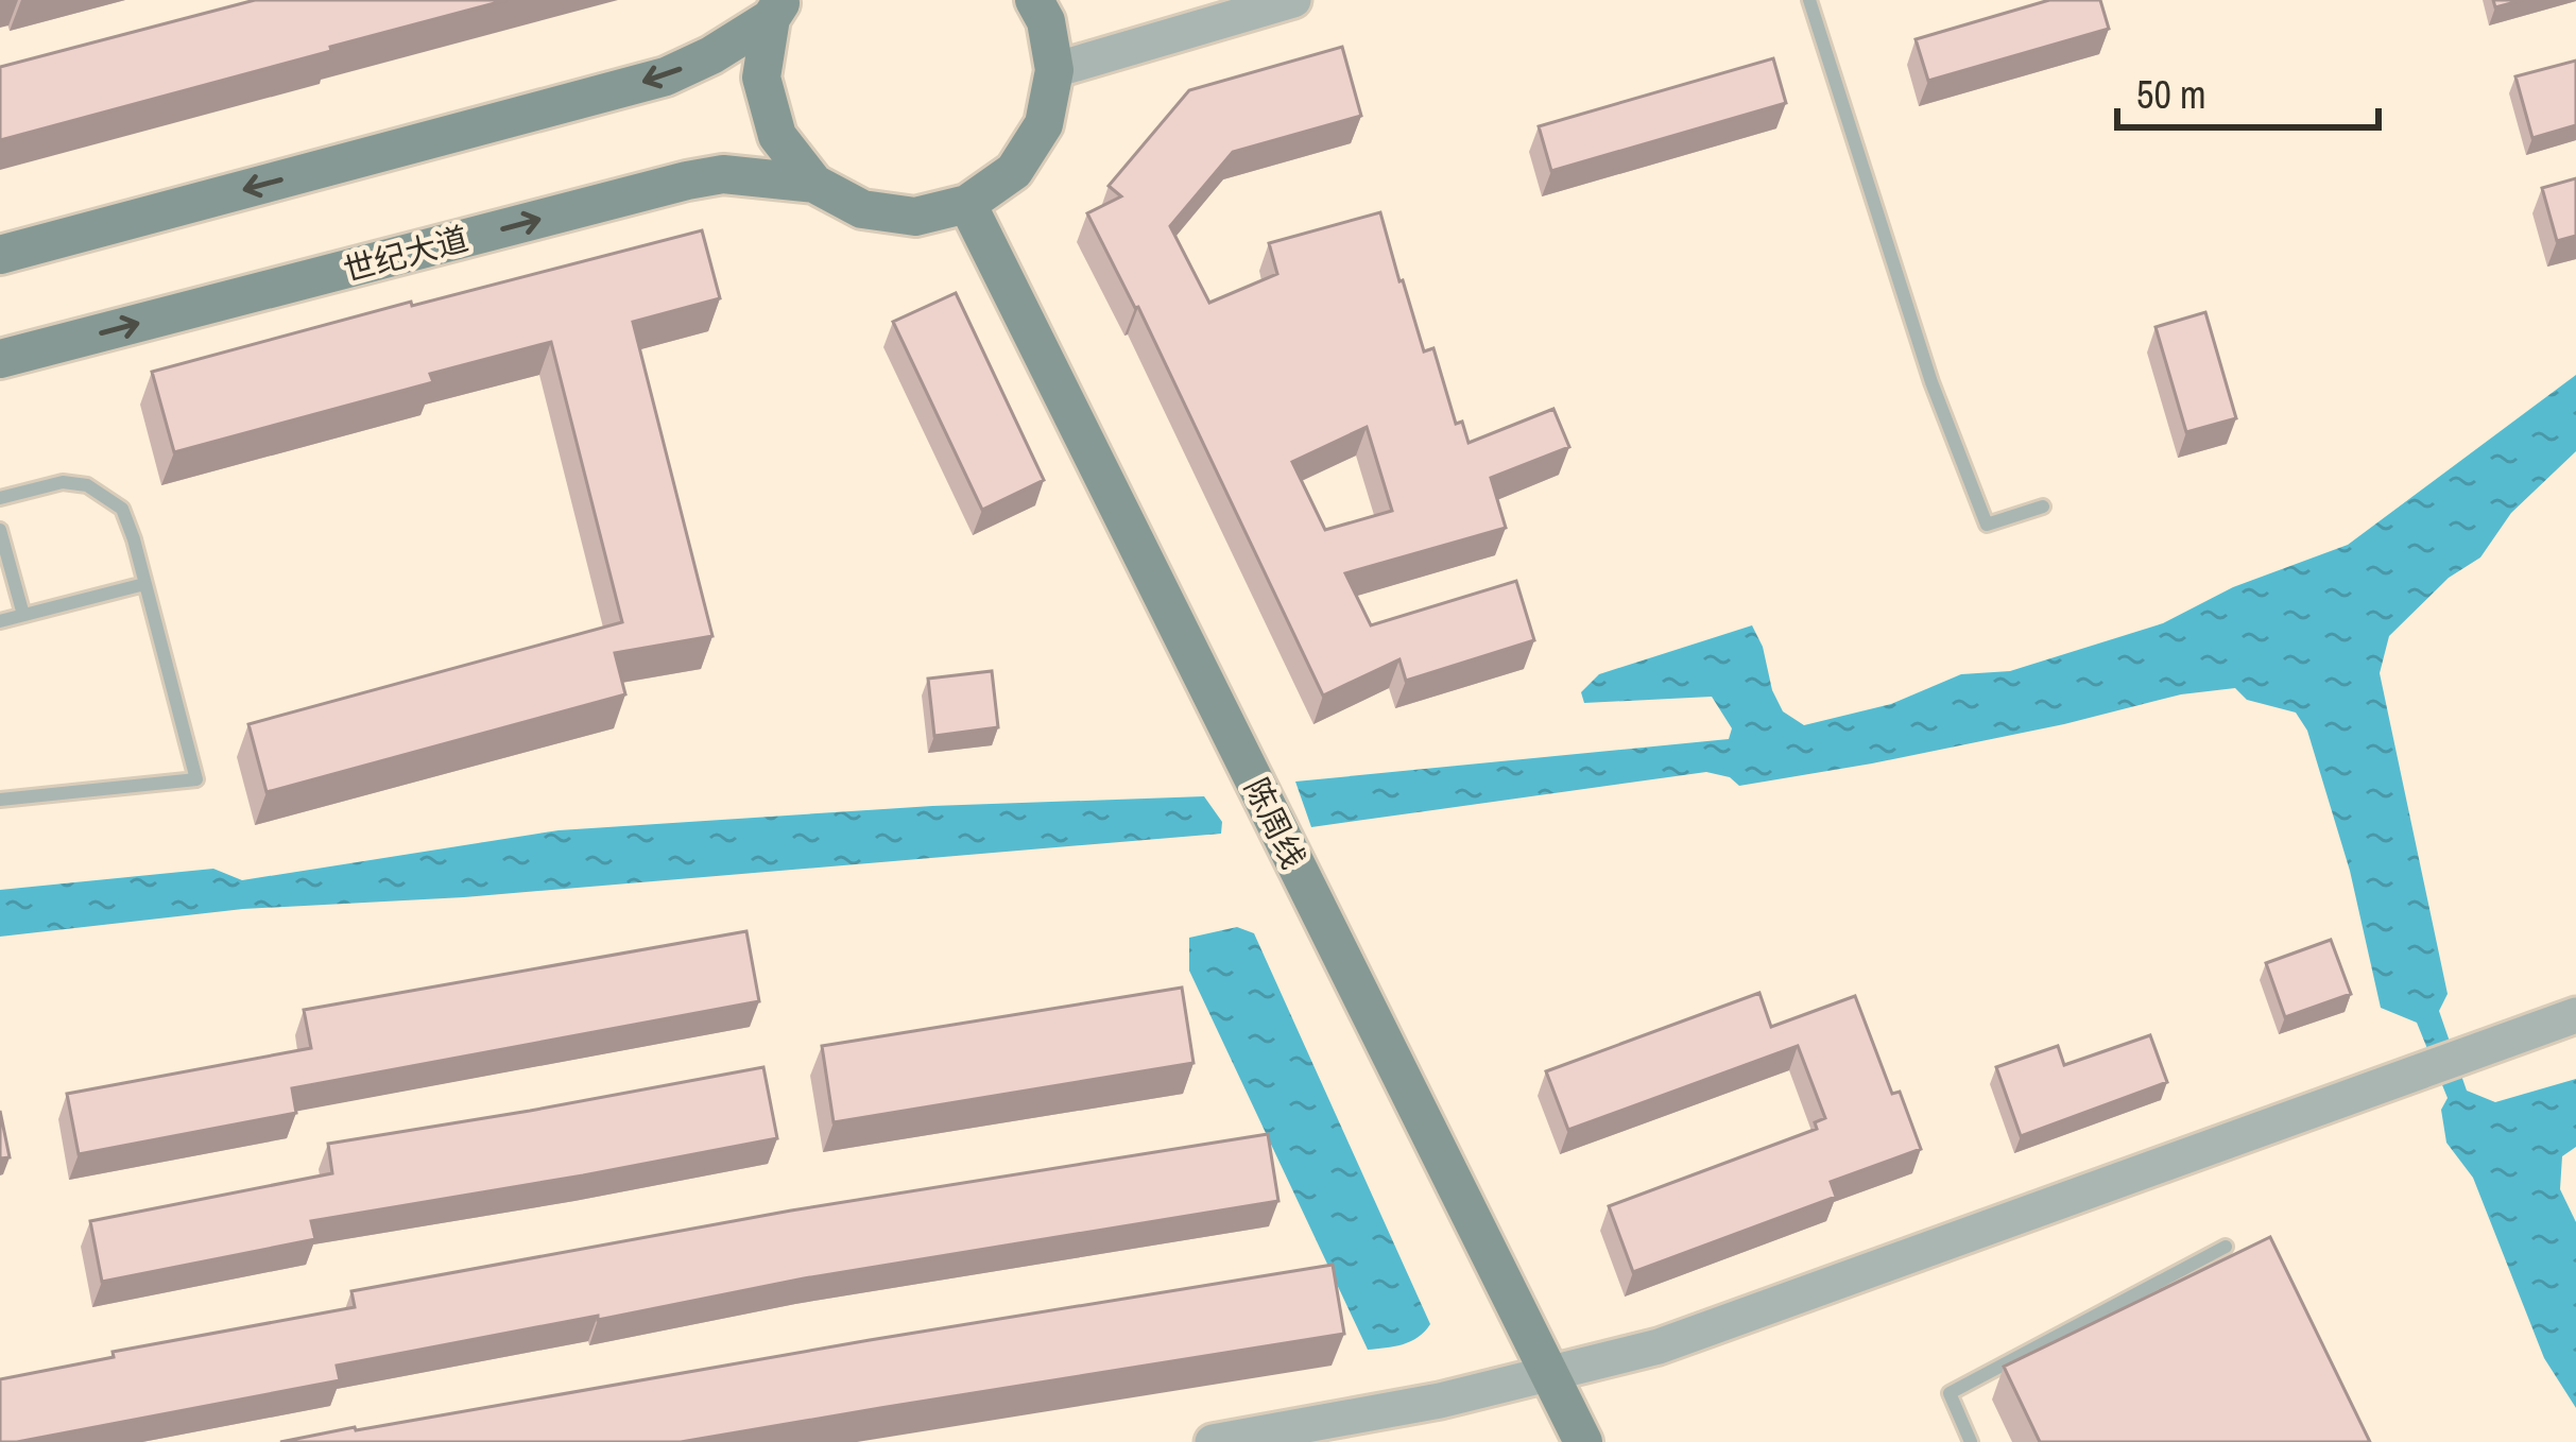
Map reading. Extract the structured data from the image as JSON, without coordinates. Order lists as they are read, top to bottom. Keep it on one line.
{"streets":{"main road":["世纪大道","陈周线"]},"scale_bar":"50 m"}
